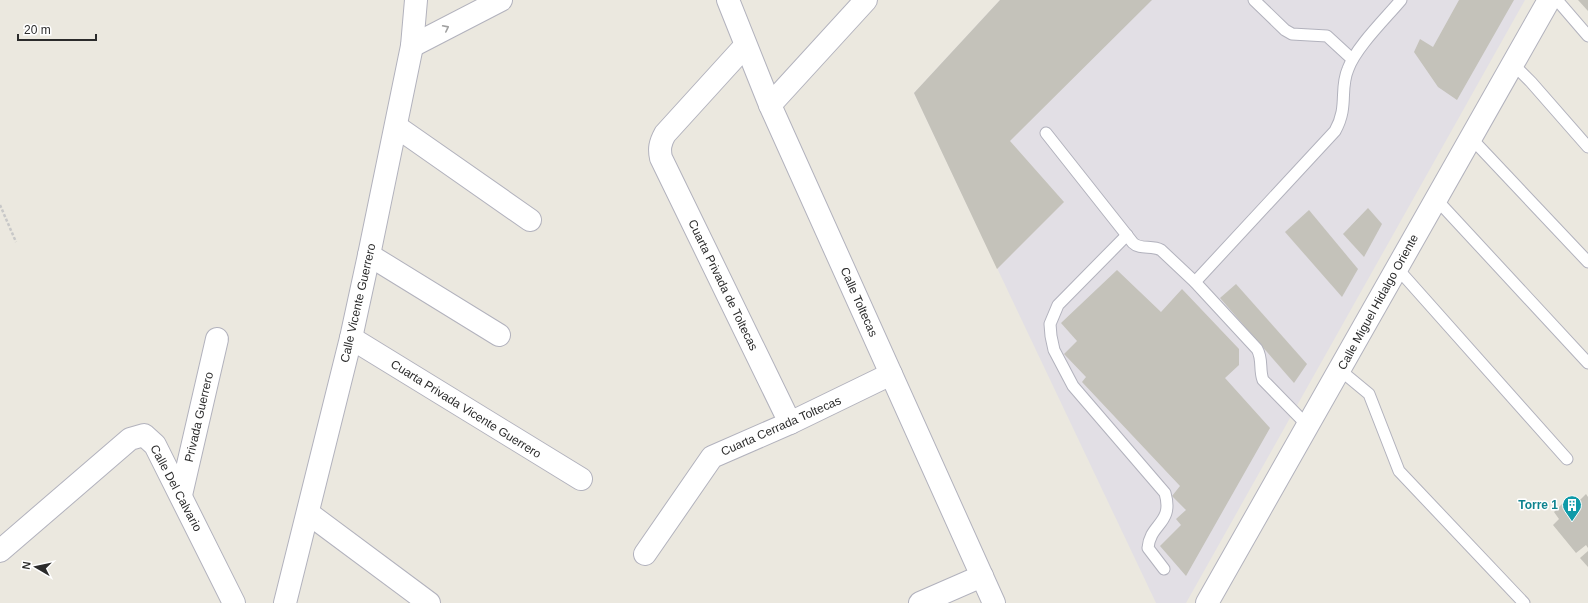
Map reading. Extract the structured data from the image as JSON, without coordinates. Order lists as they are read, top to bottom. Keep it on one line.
{"streets":{"street":["Cuarta Privada de Toltecas","Calle Toltecas","Calle Miguel Hidalgo Oriente","Calle Vicente Guerrero","Cuarta Privada Vicente Guerrero","Privada Guerrero","Cuarta Cerrada Toltecas","Calle Del Calvario"]},"crossings":[["Cuarta Privada de Toltecas","Calle Toltecas"],["Cuarta Privada de Toltecas","Cuarta Cerrada Toltecas"],["Calle Toltecas","Cuarta Cerrada Toltecas"],["Calle Vicente Guerrero","Cuarta Privada Vicente Guerrero"],["Privada Guerrero","Calle Del Calvario"]],"places":{"building":["Torre 1"]},"scale_bar":"20 m","north":"left"}
